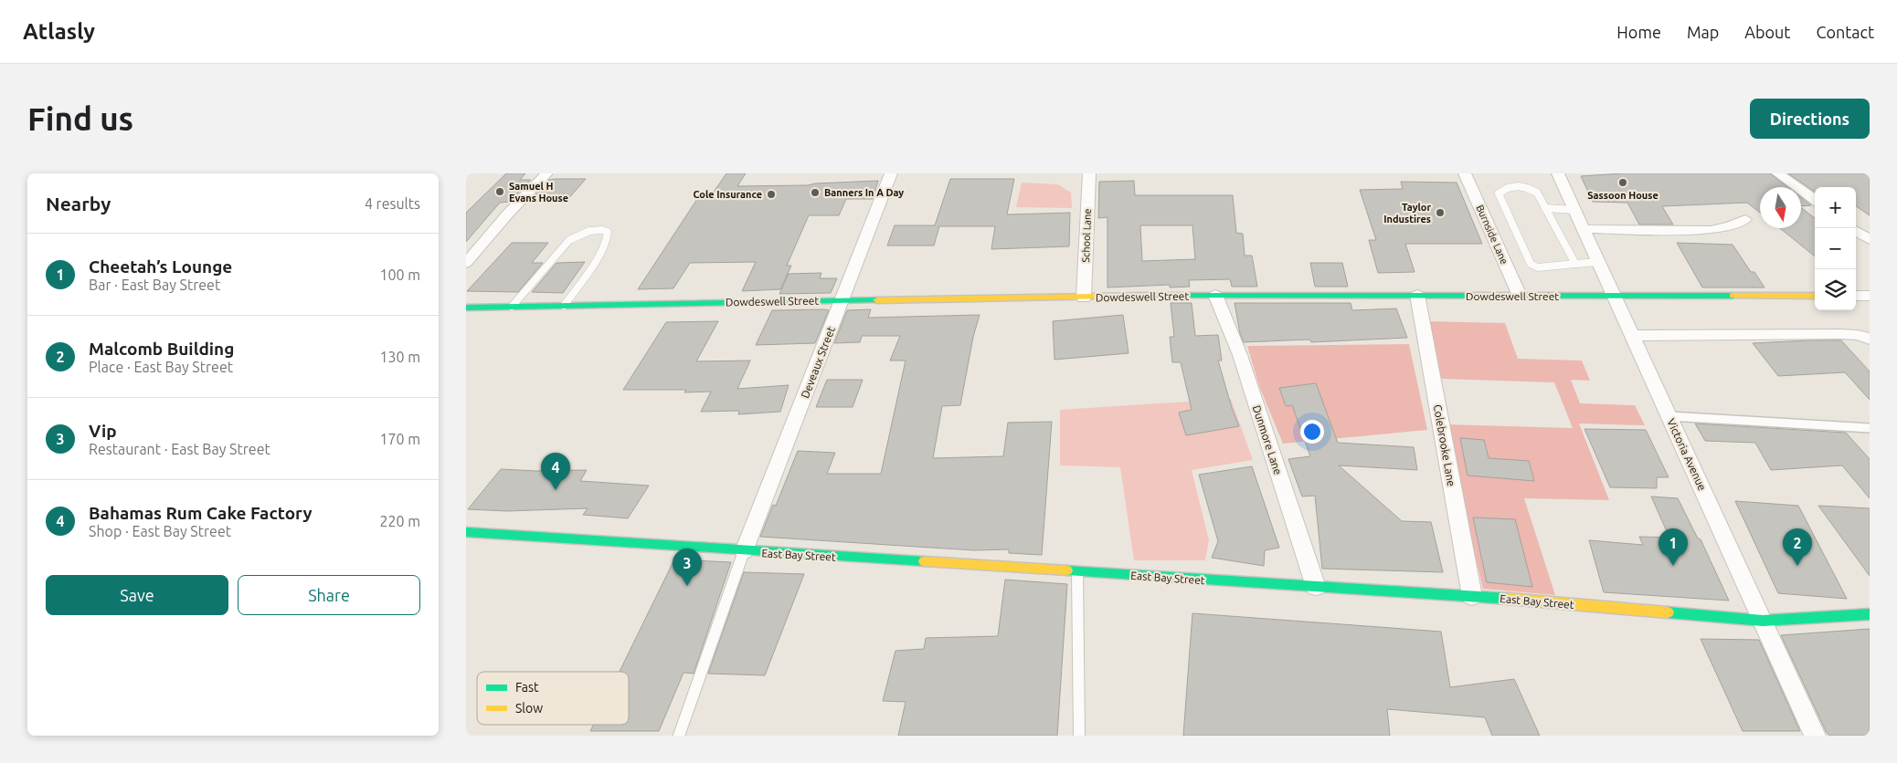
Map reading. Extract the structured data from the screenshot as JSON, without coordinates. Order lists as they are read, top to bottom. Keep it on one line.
{"streets":{"main road":["Dowdeswell Street","East Bay Street"],"street":["Burnside Lane","School Lane","Deveaux Street","Dunmore Lane","Colebrooke Lane","Victoria Avenue"]},"crossings":[["Burnside Lane","Dowdeswell Street"],["School Lane","Dowdeswell Street"],["Dowdeswell Street","Deveaux Street"],["Dowdeswell Street","Dunmore Lane"],["Dowdeswell Street","Colebrooke Lane"],["Dowdeswell Street","Victoria Avenue"],["Deveaux Street","East Bay Street"],["Dunmore Lane","East Bay Street"],["Colebrooke Lane","East Bay Street"],["Victoria Avenue","East Bay Street"]],"places":["Sassoon House","Samuel H Evans House","Banners In A Day","Cole Insurance","Taylor Industires"],"legend":["Fast","Slow"],"north":"bottom","page":{"header":"Atlasly","nav":["Home","Map","About","Contact"],"buttons":["Directions",["Save","Share"]],"title":"Find us","heading":["Nearby","4 results"],"map_buttons":["+","−"],"list":[{"mark":"1","name":"Cheetah’s Lounge","note":"Bar · East Bay Street","value":"100 m"},{"mark":"2","name":"Malcomb Building","note":"Place · East Bay Street","value":"130 m"},{"mark":"3","name":"Vip","note":"Restaurant · East Bay Street","value":"170 m"},{"mark":"4","name":"Bahamas Rum Cake Factory","note":"Shop · East Bay Street","value":"220 m"}],"pins":["4","1","2","3"]}}
